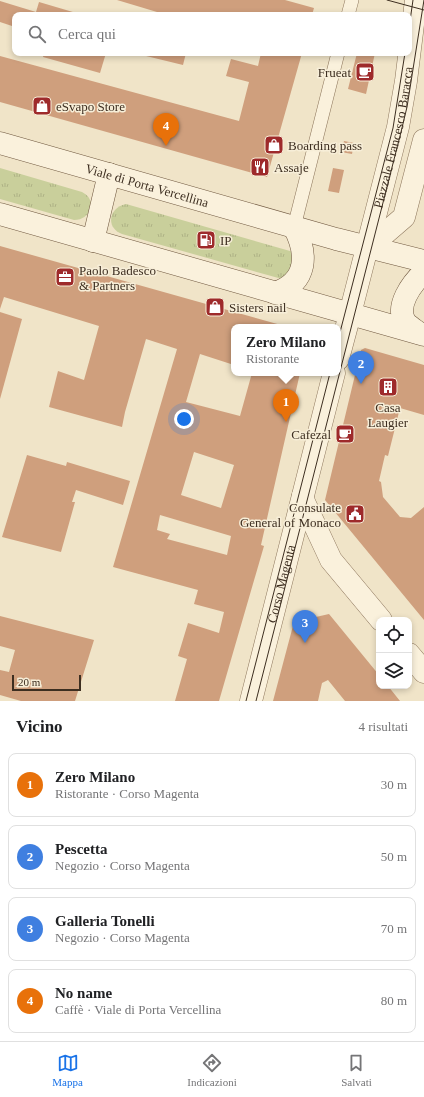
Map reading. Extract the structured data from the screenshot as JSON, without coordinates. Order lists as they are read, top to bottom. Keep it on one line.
{"streets":{"main road":["Piazzale Francesco Baracca","Viale di Porta Vercellina","Corso Magenta"]},"places":{"cafe":["Frueat","Cafezal"],"shop":["eSvapo Store","Boarding pass","Sisters nail"],"restaurant":["Assaje"],"fuel station":["IP"],"office":["Paolo Badesco & Partners"],"building":["Casa Laugier"],"public building":["Consulate General of Monaco"]},"scale_bar":"20 m","page":{"search":"Cerca qui","pins":["4","2","1","3"],"popup":["Zero Milano","Ristorante"],"scale":"20 m","heading":["Vicino","4 risultati"],"list":[{"mark":"1","name":"Zero Milano","note":"Ristorante · Corso Magenta","value":"30 m"},{"mark":"2","name":"Pescetta","note":"Negozio · Corso Magenta","value":"50 m"},{"mark":"3","name":"Galleria Tonelli","note":"Negozio · Corso Magenta","value":"70 m"},{"mark":"4","name":"No name","note":"Caffè · Viale di Porta Vercellina","value":"80 m"}],"nav":["Mappa","Indicazioni","Salvati"]}}
